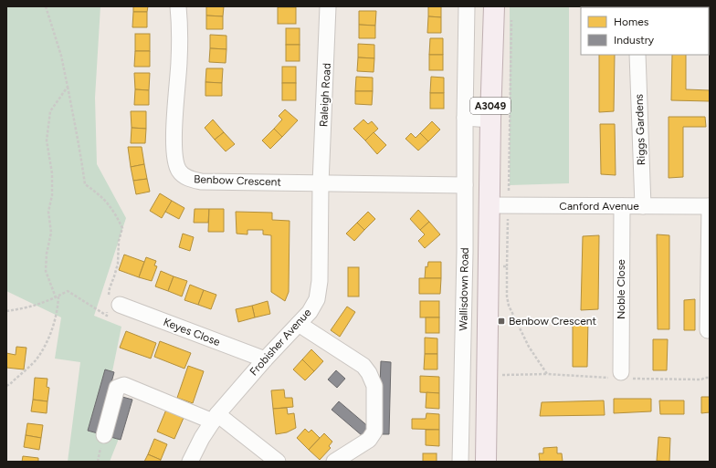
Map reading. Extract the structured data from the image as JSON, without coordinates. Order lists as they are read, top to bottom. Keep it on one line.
{"streets":{"main road":["A3049"],"street":["Raleigh Road","Riggs Gardens","Benbow Crescent","Canford Avenue","Wallisdown Road","Noble Close","Keyes Close","Frobisher Avenue"]},"crossings":[["Raleigh Road","Benbow Crescent"],["Raleigh Road","Frobisher Avenue"],["A3049","Canford Avenue"],["Riggs Gardens","Canford Avenue"],["Benbow Crescent","Wallisdown Road"],["Benbow Crescent","Frobisher Avenue"],["Canford Avenue","Noble Close"],["Keyes Close","Frobisher Avenue"]],"places":{"transit":["Benbow Crescent"]},"legend":["Homes","Industry"]}
